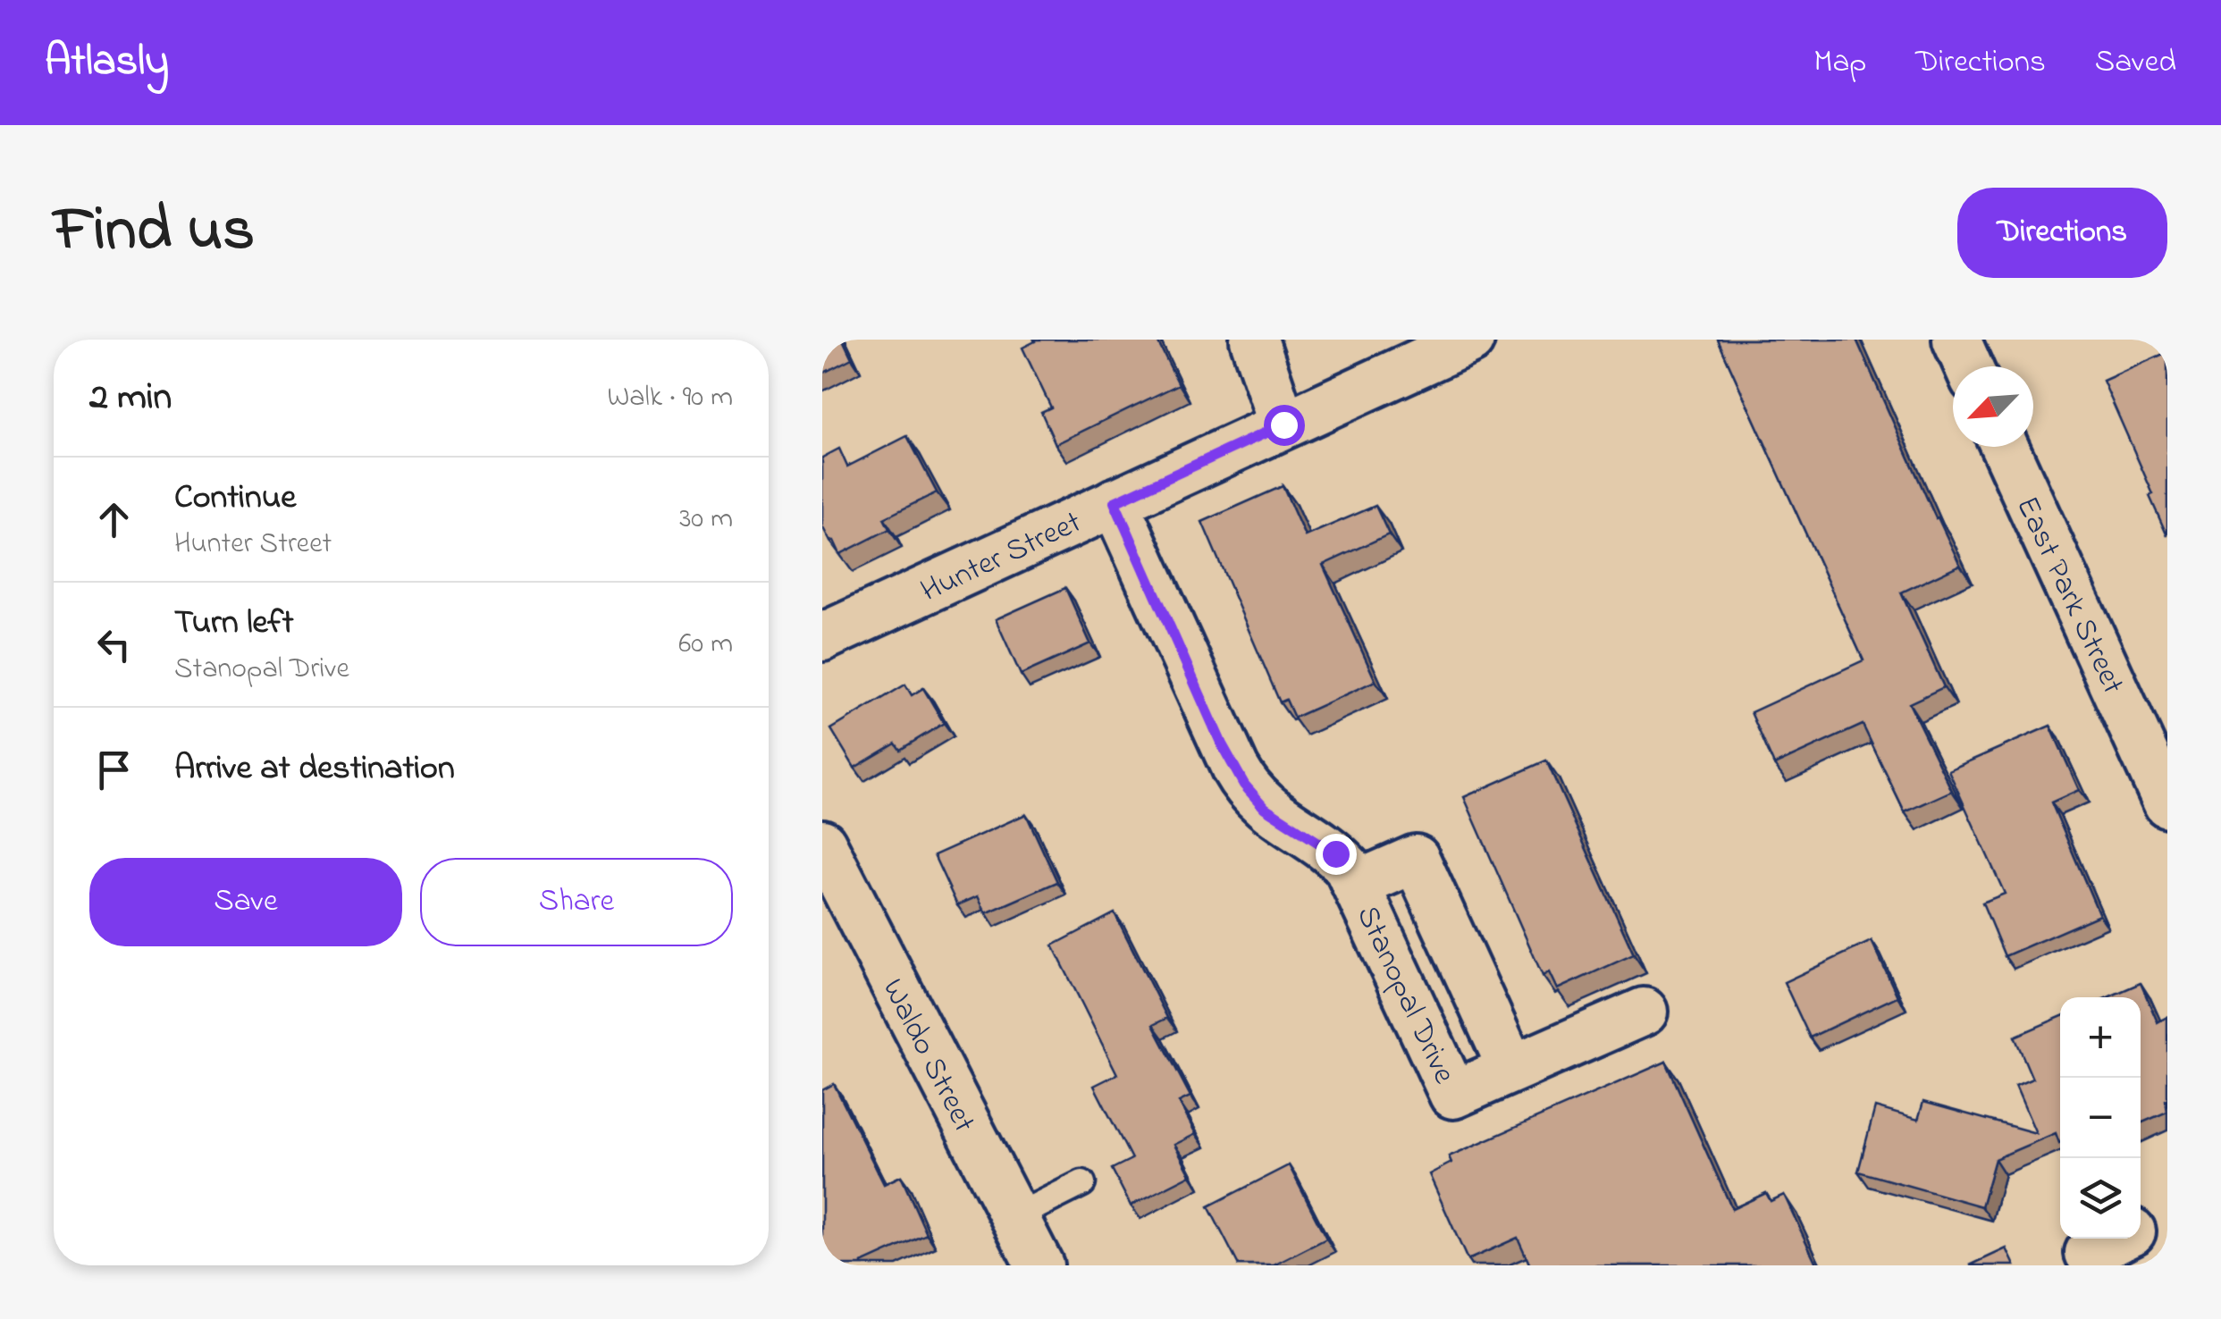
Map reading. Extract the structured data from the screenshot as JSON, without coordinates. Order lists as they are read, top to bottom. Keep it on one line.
{"streets":{"street":["Hunter Street","East Park Street","Stanopal Drive","Waldo Street"]},"crossings":[["Hunter Street","Stanopal Drive"]],"north":"bottom left","page":{"header":"Atlasly","nav":["Map","Directions","Saved"],"title":"Find us","buttons":["Directions",["Save","Share"]],"heading":["2 min","Walk · 90 m"],"list":[["Continue","Hunter Street","30 m"],["Turn left","Stanopal Drive","60 m"],"Arrive at destination"],"map_buttons":["+","−"]}}
